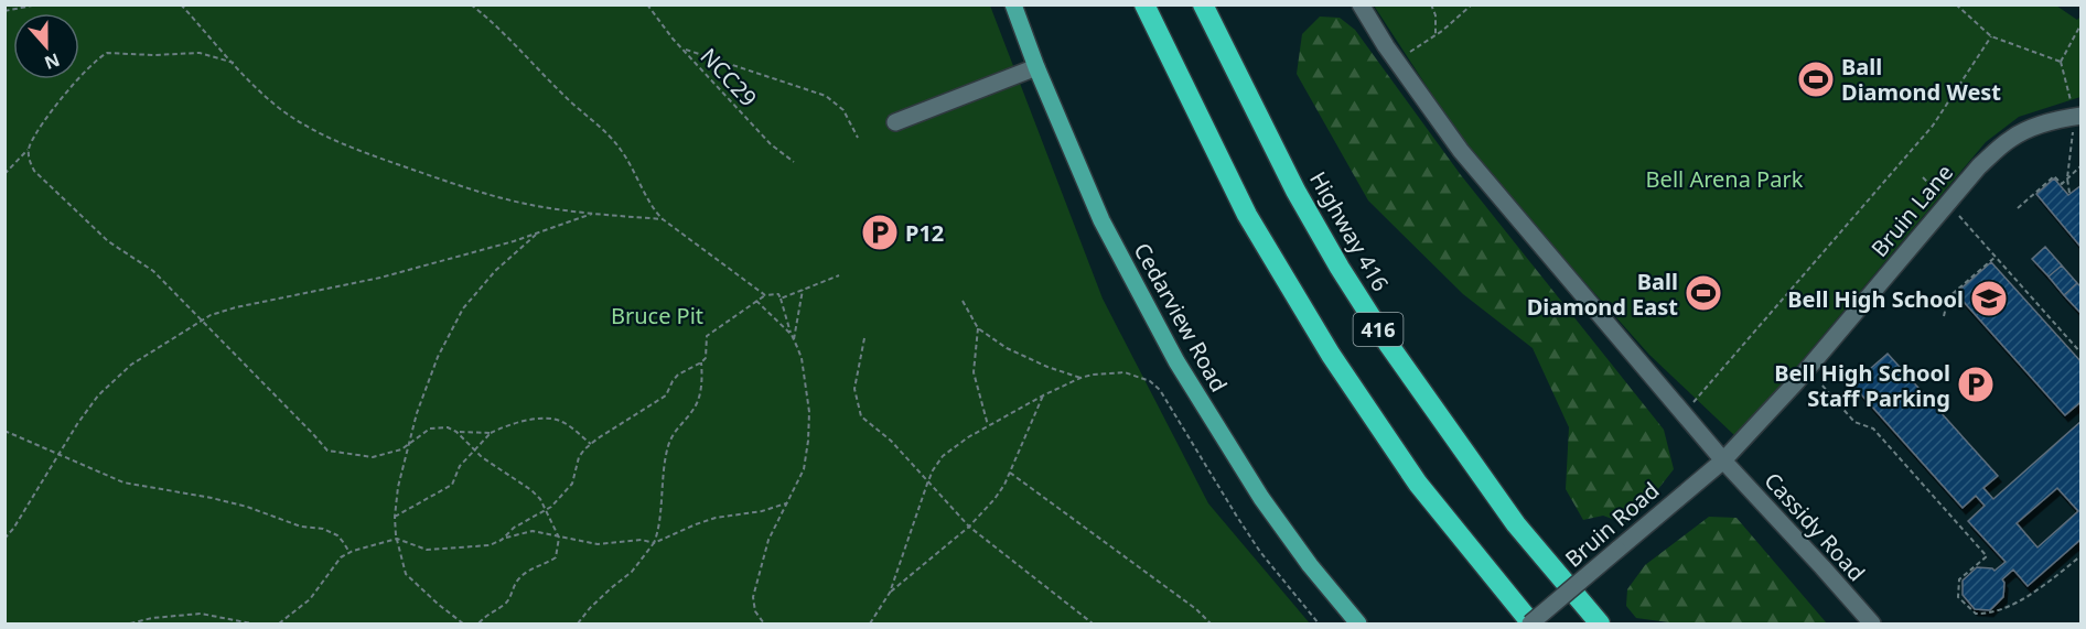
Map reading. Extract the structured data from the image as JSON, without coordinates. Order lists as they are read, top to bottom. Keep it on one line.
{"streets":{"highway":["Highway 416","416"],"main road":["Cedarview Road"],"street":["Bruin Lane","Bruin Road","Cassidy Road"],"path":["NCC29"]},"crossings":[["Bruin Lane","Bruin Road"],["Bruin Lane","Cassidy Road"],["416","Bruin Road"],["Bruin Road","Cassidy Road"]],"parks":["Bell Arena Park","Bruce Pit"],"places":{"sports":["Ball Diamond West","Ball Diamond East"],"parking":["P12","Bell High School Staff Parking"],"school or university":["Bell High School"]},"north":"bottom"}
